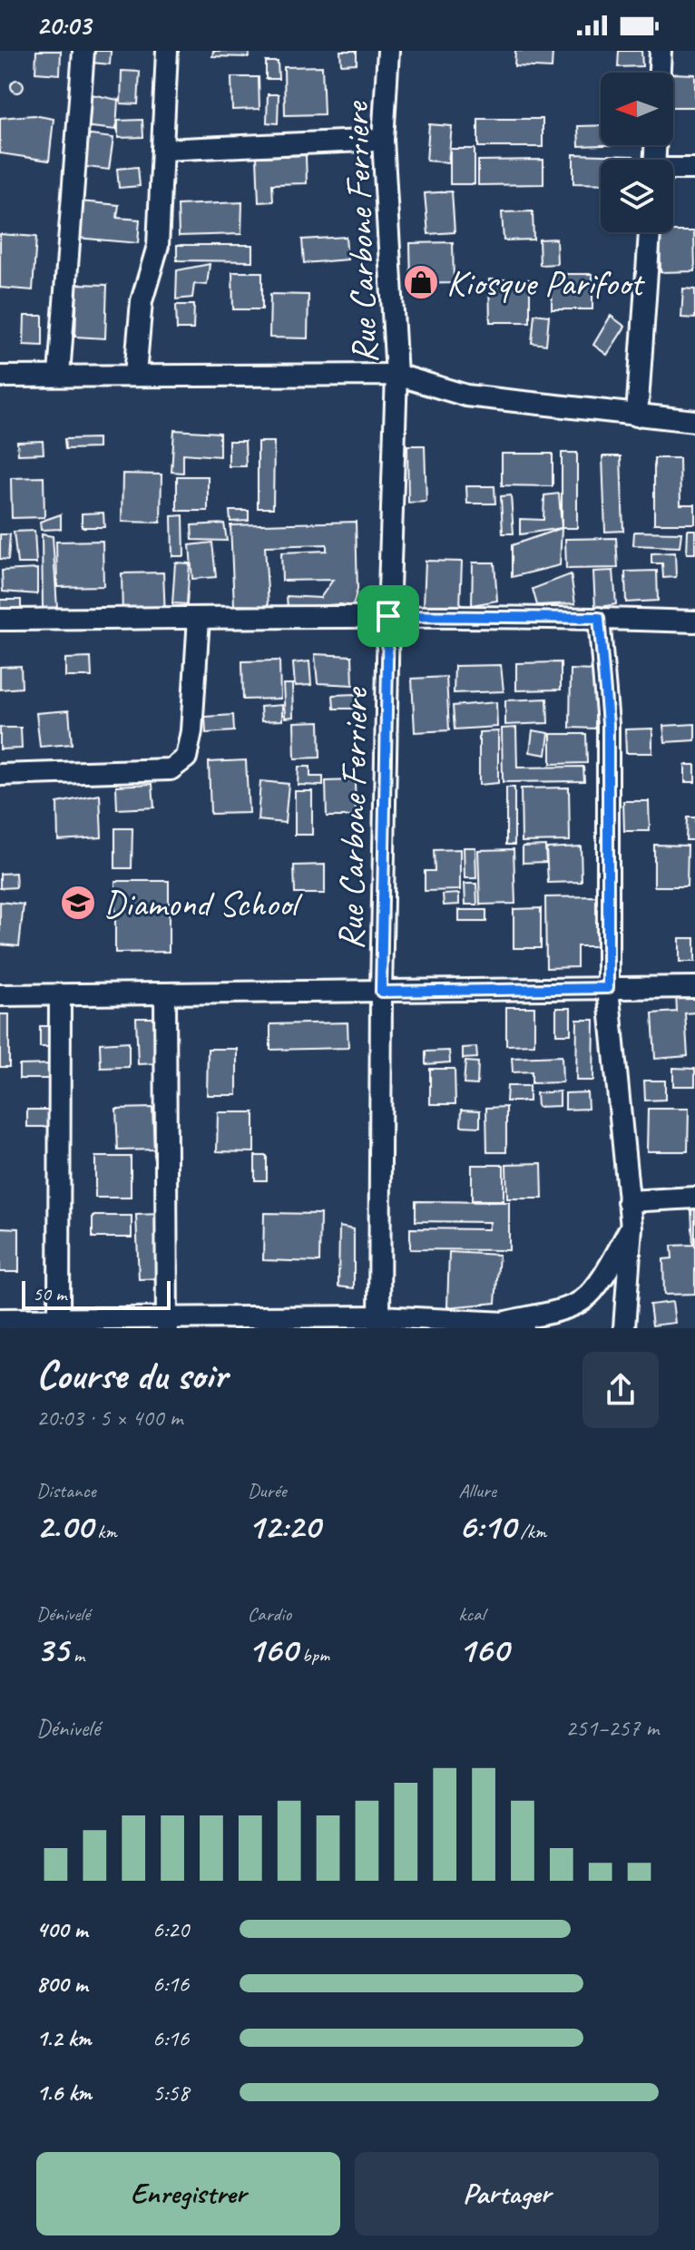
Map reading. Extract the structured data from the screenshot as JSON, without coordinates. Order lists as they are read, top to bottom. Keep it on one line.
{"streets":{"street":["Rue Carbone Ferriere"]},"places":{"shop":["Kiosque Parifoot"],"school or university":["Diamond School"]},"scale_bar":"50 m","north":"left","page":{"status":"20:03","scale":"50 m","heading":["Course du soir","20:03 · 5 × 400 m"],"stats":[["Distance","2.00 km"],["Durée","12:20"],["Allure","6:10 /km"],["Dénivelé","35 m"],["Cardio","160 bpm"],["kcal","160"]],"chart":["Dénivelé","251–257 m"],"list":[{"name":"400 m","note":"6:20"},{"name":"800 m","note":"6:16"},{"name":"1.2 km","note":"6:16"},{"name":"1.6 km","note":"5:58"}],"buttons":["Enregistrer","Partager"]}}
